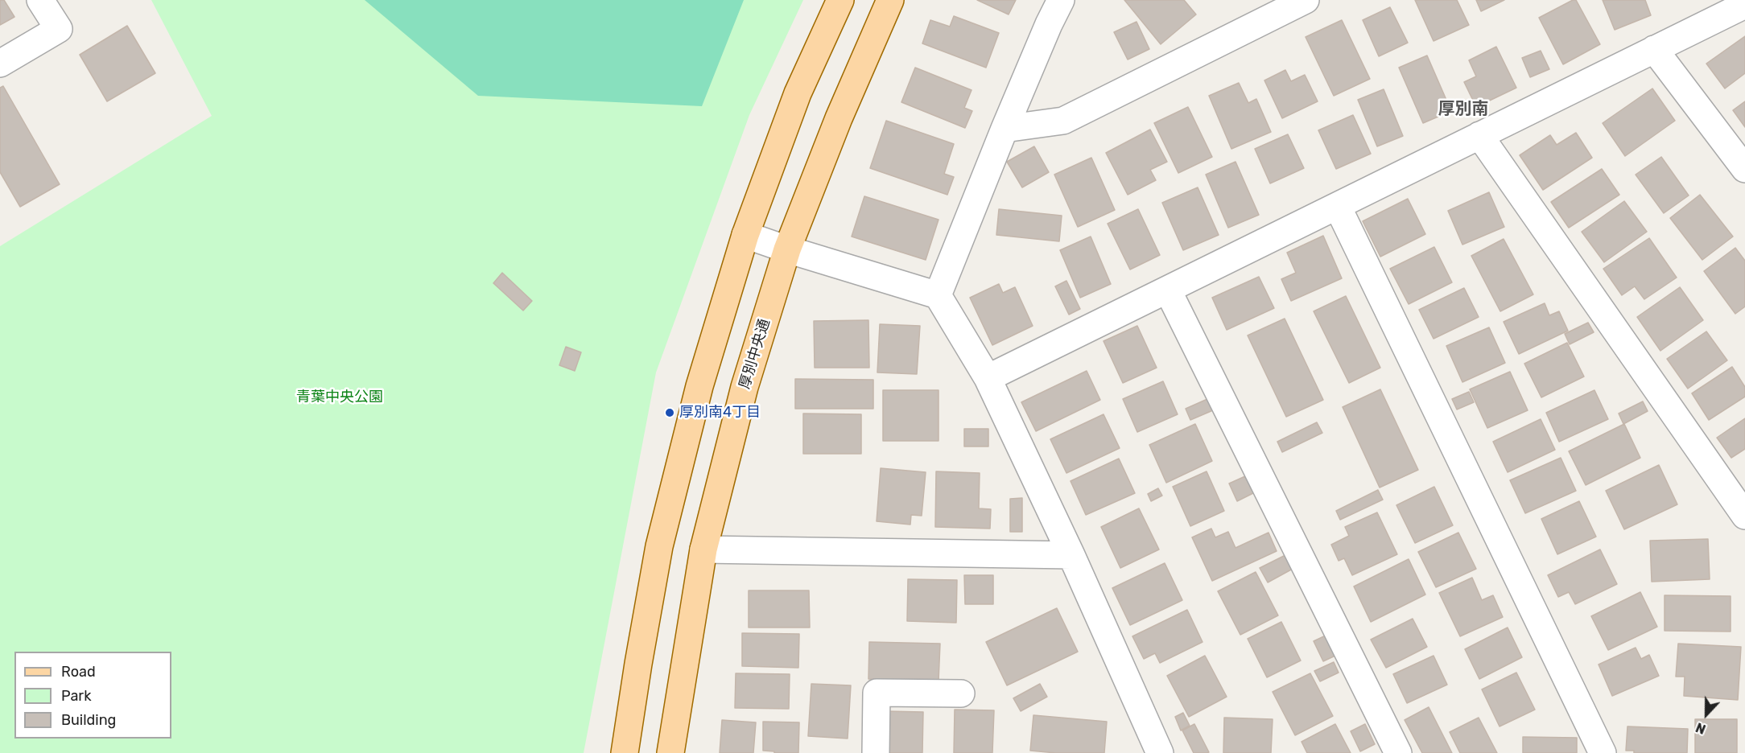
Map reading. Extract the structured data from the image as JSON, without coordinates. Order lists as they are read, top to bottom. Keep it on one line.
{"streets":{"main road":["厚別中央通"]},"districts":["厚別南"],"parks":["青葉中央公園"],"places":["厚別南4丁目"],"legend":["Road","Park","Building"],"north":"bottom"}
